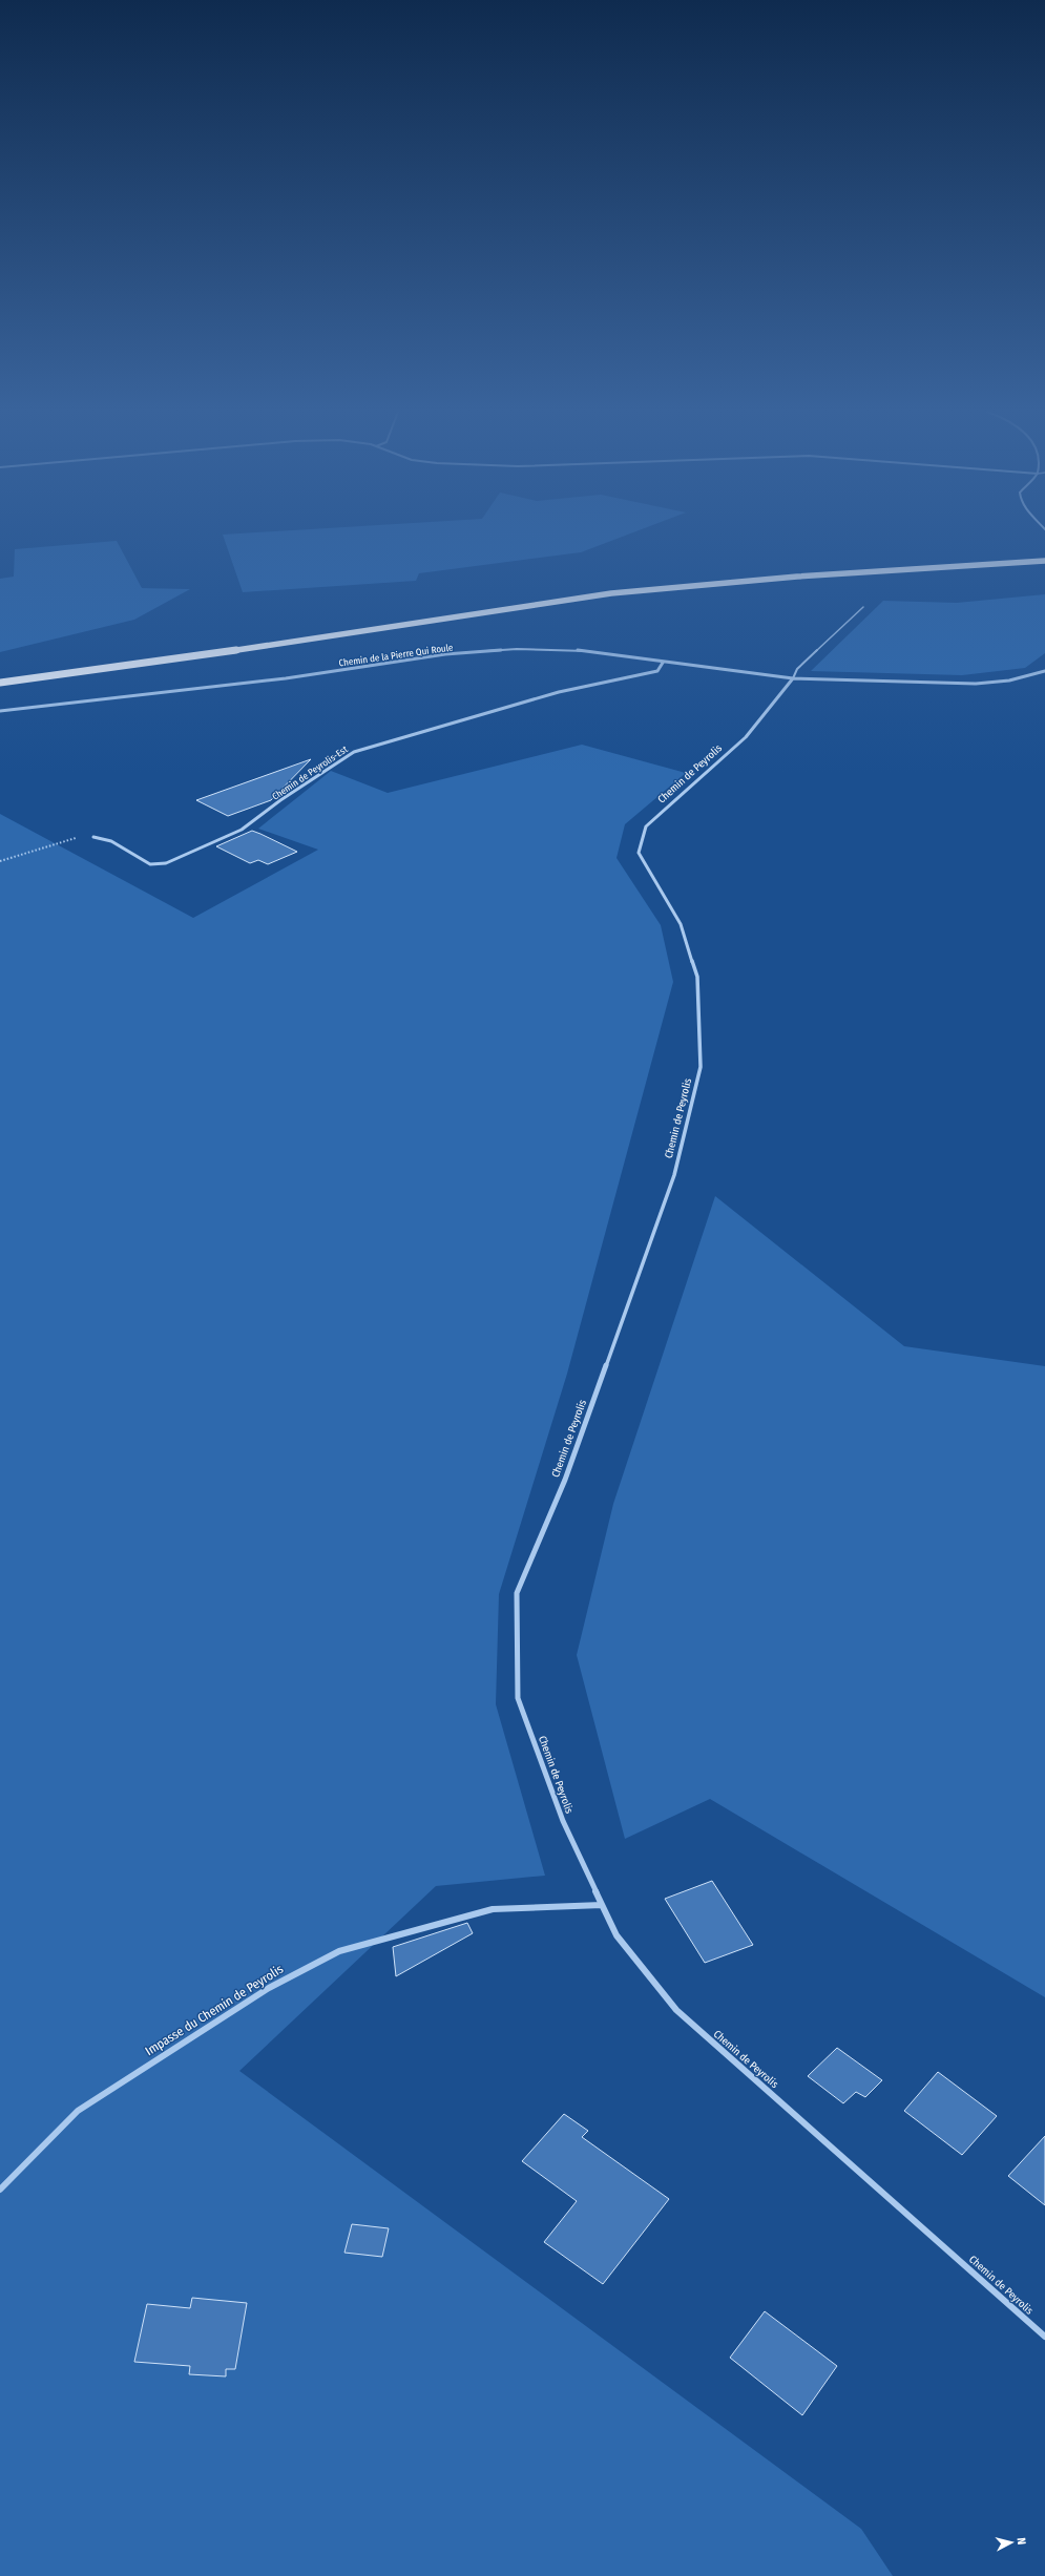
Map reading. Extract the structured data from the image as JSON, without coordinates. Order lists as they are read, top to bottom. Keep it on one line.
{"streets":{"street":["Chemin de la Pierre Qui Roule","Chemin de Peyrolis-Est","Chemin de Peyrolis","Impasse du Chemin de Peyrolis"]},"crossings":[["Chemin de la Pierre Qui Roule","Chemin de Peyrolis-Est"],["Chemin de la Pierre Qui Roule","Chemin de Peyrolis"],["Chemin de Peyrolis","Impasse du Chemin de Peyrolis"]],"north":"right"}
